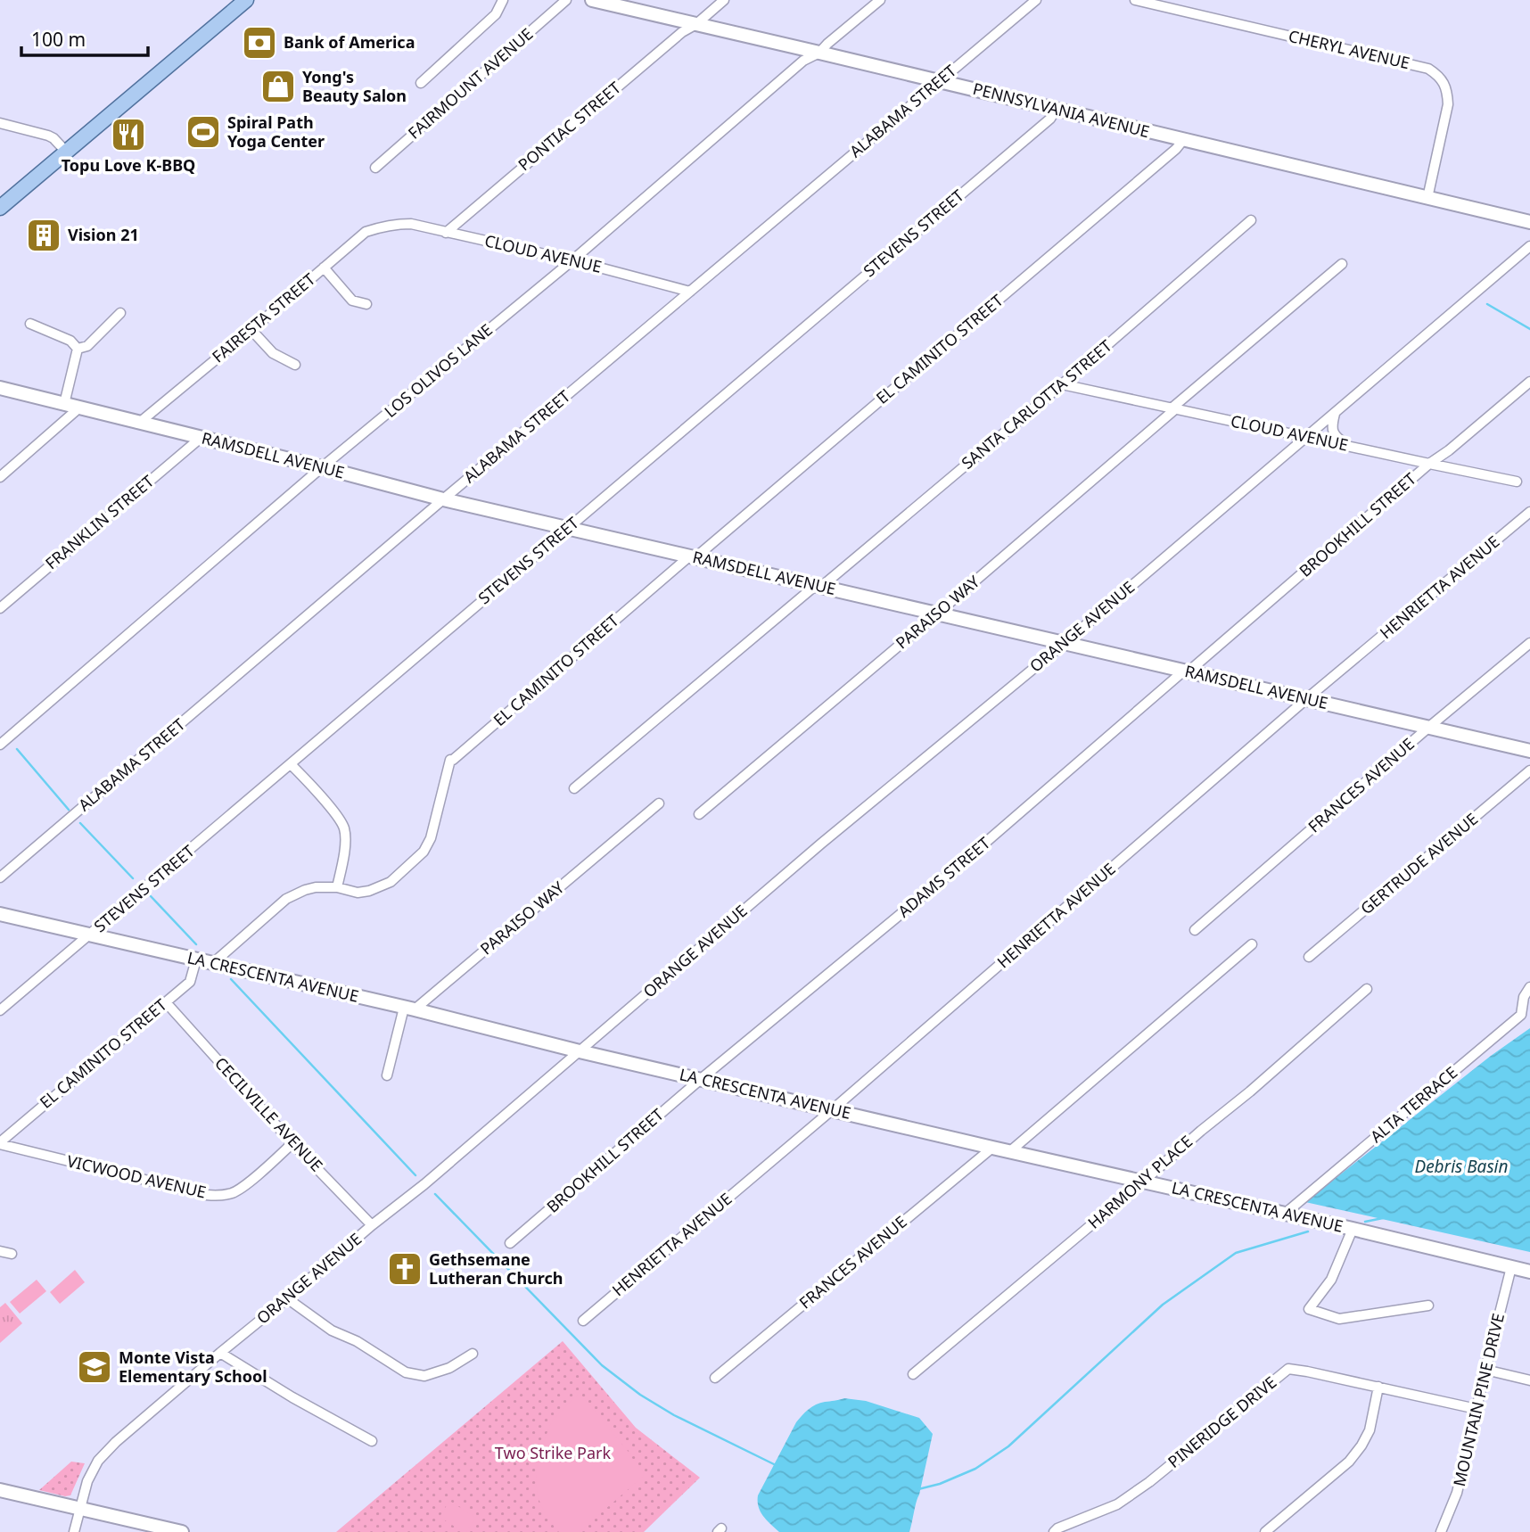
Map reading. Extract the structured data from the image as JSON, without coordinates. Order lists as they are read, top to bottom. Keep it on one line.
{"streets":{"street":["CHERYL AVENUE","FAIRMOUNT AVENUE","PENNSYLVANIA AVENUE","ALABAMA STREET","PONTIAC STREET","STEVENS STREET","CLOUD AVENUE","FAIRESTA STREET","EL CAMINITO STREET","LOS OLIVOS LANE","SANTA CARLOTTA STREET","RAMSDELL AVENUE","FRANKLIN STREET","BROOKHILL STREET","HENRIETTA AVENUE","PARAISO WAY","ORANGE AVENUE","FRANCES AVENUE","GERTRUDE AVENUE","ADAMS STREET","LA CRESCENTA AVENUE","ALTA TERRACE","CECILVILLE AVENUE","VICWOOD AVENUE","HARMONY PLACE","MOUNTAIN PINE DRIVE","PINERIDGE DRIVE"]},"crossings":[["CHERYL AVENUE","PENNSYLVANIA AVENUE"],["PENNSYLVANIA AVENUE","ALABAMA STREET"],["PENNSYLVANIA AVENUE","PONTIAC STREET"],["PENNSYLVANIA AVENUE","STEVENS STREET"],["PENNSYLVANIA AVENUE","EL CAMINITO STREET"],["PENNSYLVANIA AVENUE","LOS OLIVOS LANE"],["ALABAMA STREET","CLOUD AVENUE"],["ALABAMA STREET","RAMSDELL AVENUE"],["PONTIAC STREET","CLOUD AVENUE"],["STEVENS STREET","RAMSDELL AVENUE"],["STEVENS STREET","LA CRESCENTA AVENUE"],["CLOUD AVENUE","FAIRESTA STREET"],["CLOUD AVENUE","LOS OLIVOS LANE"],["CLOUD AVENUE","SANTA CARLOTTA STREET"],["CLOUD AVENUE","BROOKHILL STREET"],["CLOUD AVENUE","PARAISO WAY"],["CLOUD AVENUE","ORANGE AVENUE"],["FAIRESTA STREET","RAMSDELL AVENUE"],["EL CAMINITO STREET","RAMSDELL AVENUE"],["EL CAMINITO STREET","LA CRESCENTA AVENUE"],["EL CAMINITO STREET","CECILVILLE AVENUE"],["EL CAMINITO STREET","VICWOOD AVENUE"],["LOS OLIVOS LANE","RAMSDELL AVENUE"],["SANTA CARLOTTA STREET","RAMSDELL AVENUE"],["RAMSDELL AVENUE","FRANKLIN STREET"],["RAMSDELL AVENUE","BROOKHILL STREET"],["RAMSDELL AVENUE","HENRIETTA AVENUE"],["RAMSDELL AVENUE","PARAISO WAY"],["RAMSDELL AVENUE","ORANGE AVENUE"],["RAMSDELL AVENUE","FRANCES AVENUE"],["RAMSDELL AVENUE","ADAMS STREET"],["BROOKHILL STREET","ADAMS STREET"],["BROOKHILL STREET","LA CRESCENTA AVENUE"],["HENRIETTA AVENUE","LA CRESCENTA AVENUE"],["PARAISO WAY","LA CRESCENTA AVENUE"],["ORANGE AVENUE","LA CRESCENTA AVENUE"],["ORANGE AVENUE","CECILVILLE AVENUE"],["FRANCES AVENUE","LA CRESCENTA AVENUE"],["ADAMS STREET","LA CRESCENTA AVENUE"],["LA CRESCENTA AVENUE","ALTA TERRACE"],["LA CRESCENTA AVENUE","HARMONY PLACE"],["LA CRESCENTA AVENUE","MOUNTAIN PINE DRIVE"],["CECILVILLE AVENUE","VICWOOD AVENUE"],["MOUNTAIN PINE DRIVE","PINERIDGE DRIVE"]],"water":["Debris Basin"],"parks":["Two Strike Park"],"places":{"bank":["Bank of America"],"shop":["Yong's Beauty Salon"],"sports":["Spiral Path Yoga Center"],"restaurant":["Topu Love K-BBQ"],"building":["Vision 21"],"church":["Gethsemane Lutheran Church"],"school or university":["Monte Vista Elementary School"]},"scale_bar":"100 m"}
